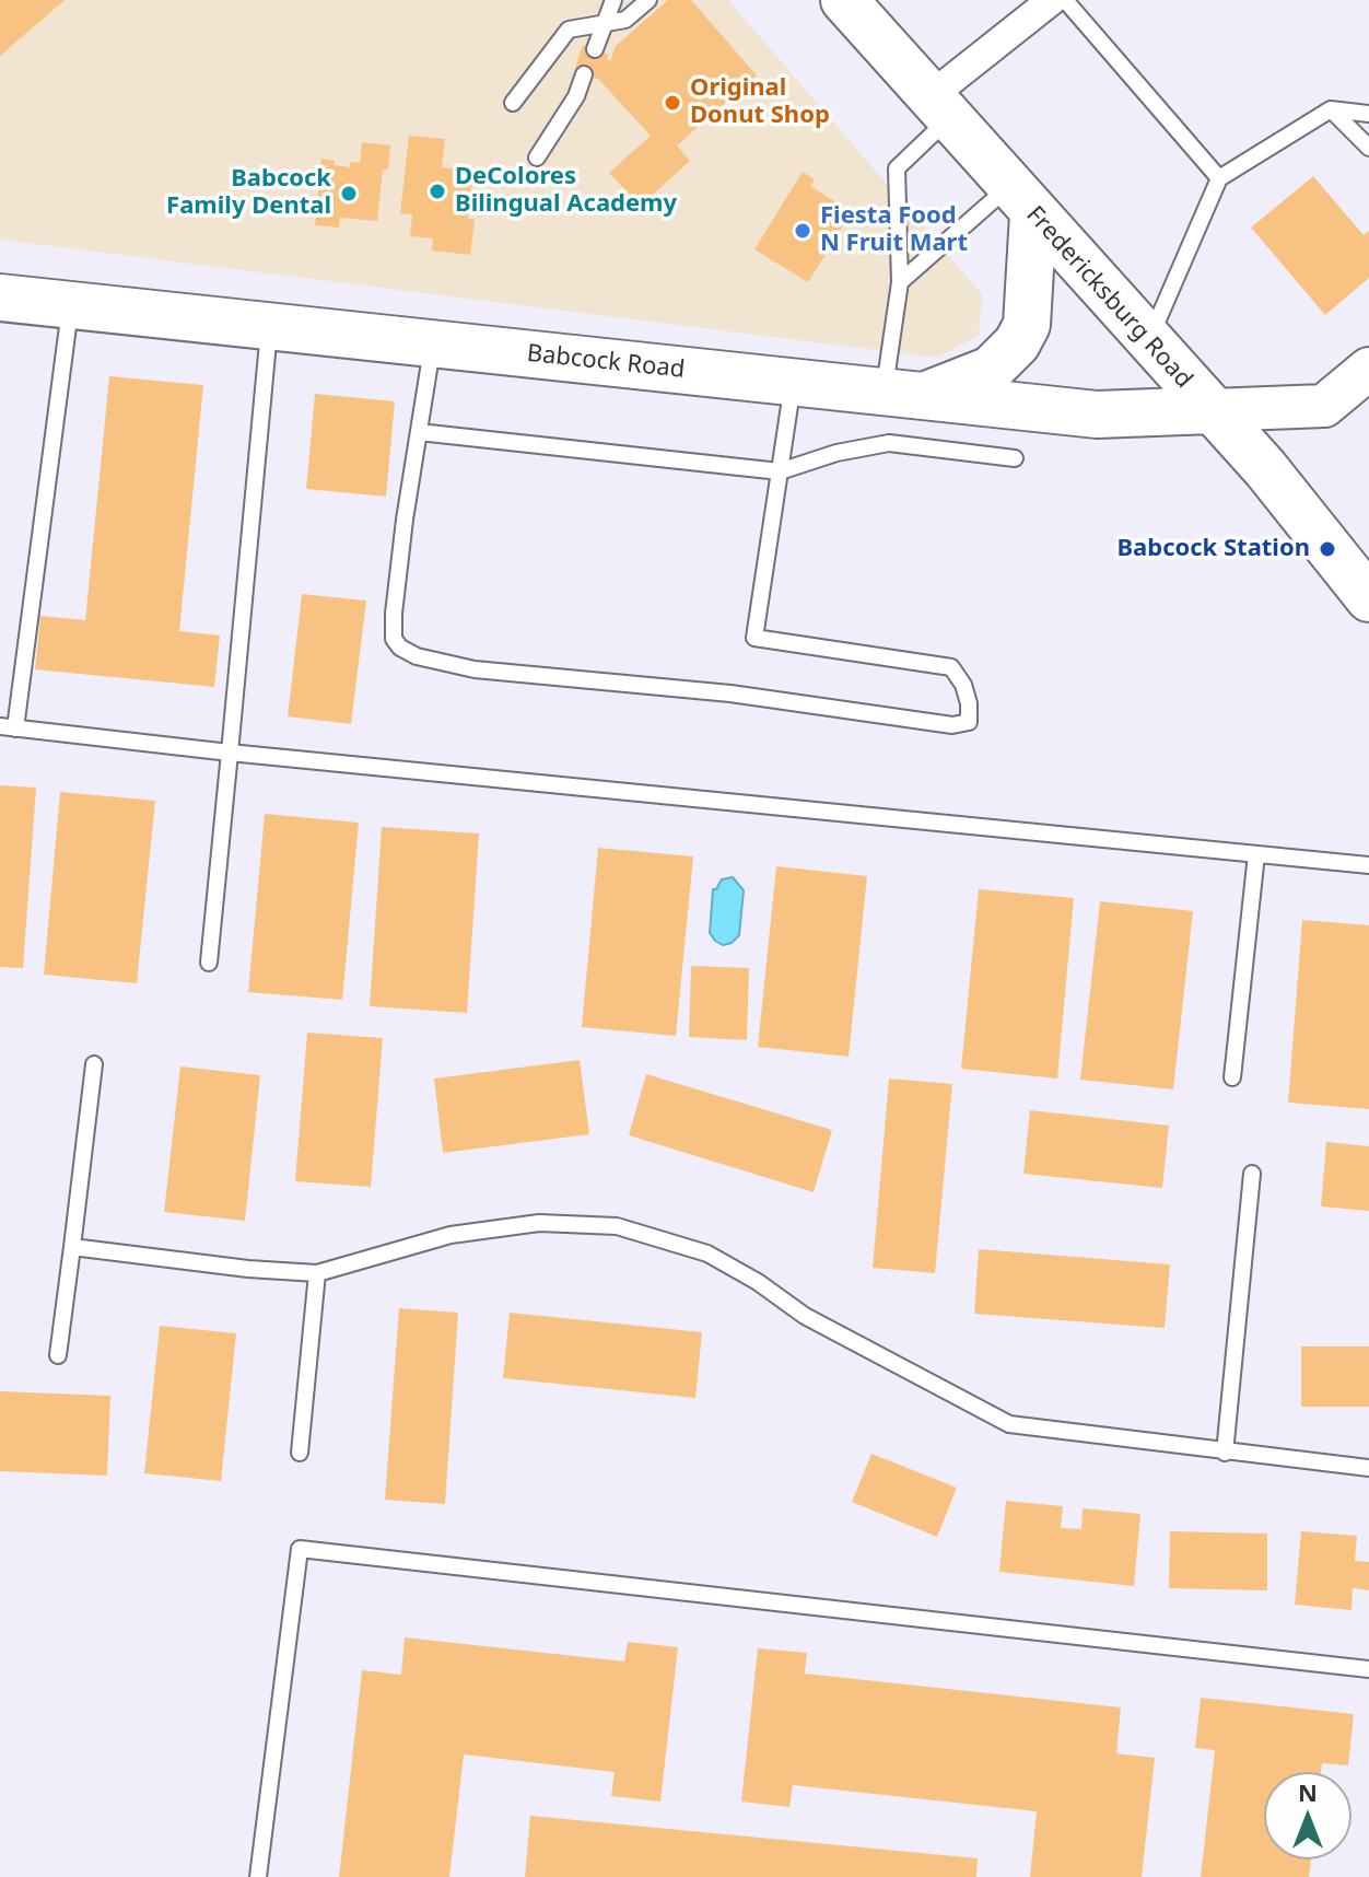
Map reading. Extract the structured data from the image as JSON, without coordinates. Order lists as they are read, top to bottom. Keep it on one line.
{"streets":{"main road":["Fredericksburg Road","Babcock Road"]},"crossings":[["Fredericksburg Road","Babcock Road"]],"places":["Original Donut Shop","DeColores Bilingual Academy","Babcock Family Dental","Fiesta Food N Fruit Mart","Babcock Station"],"north":"top"}
